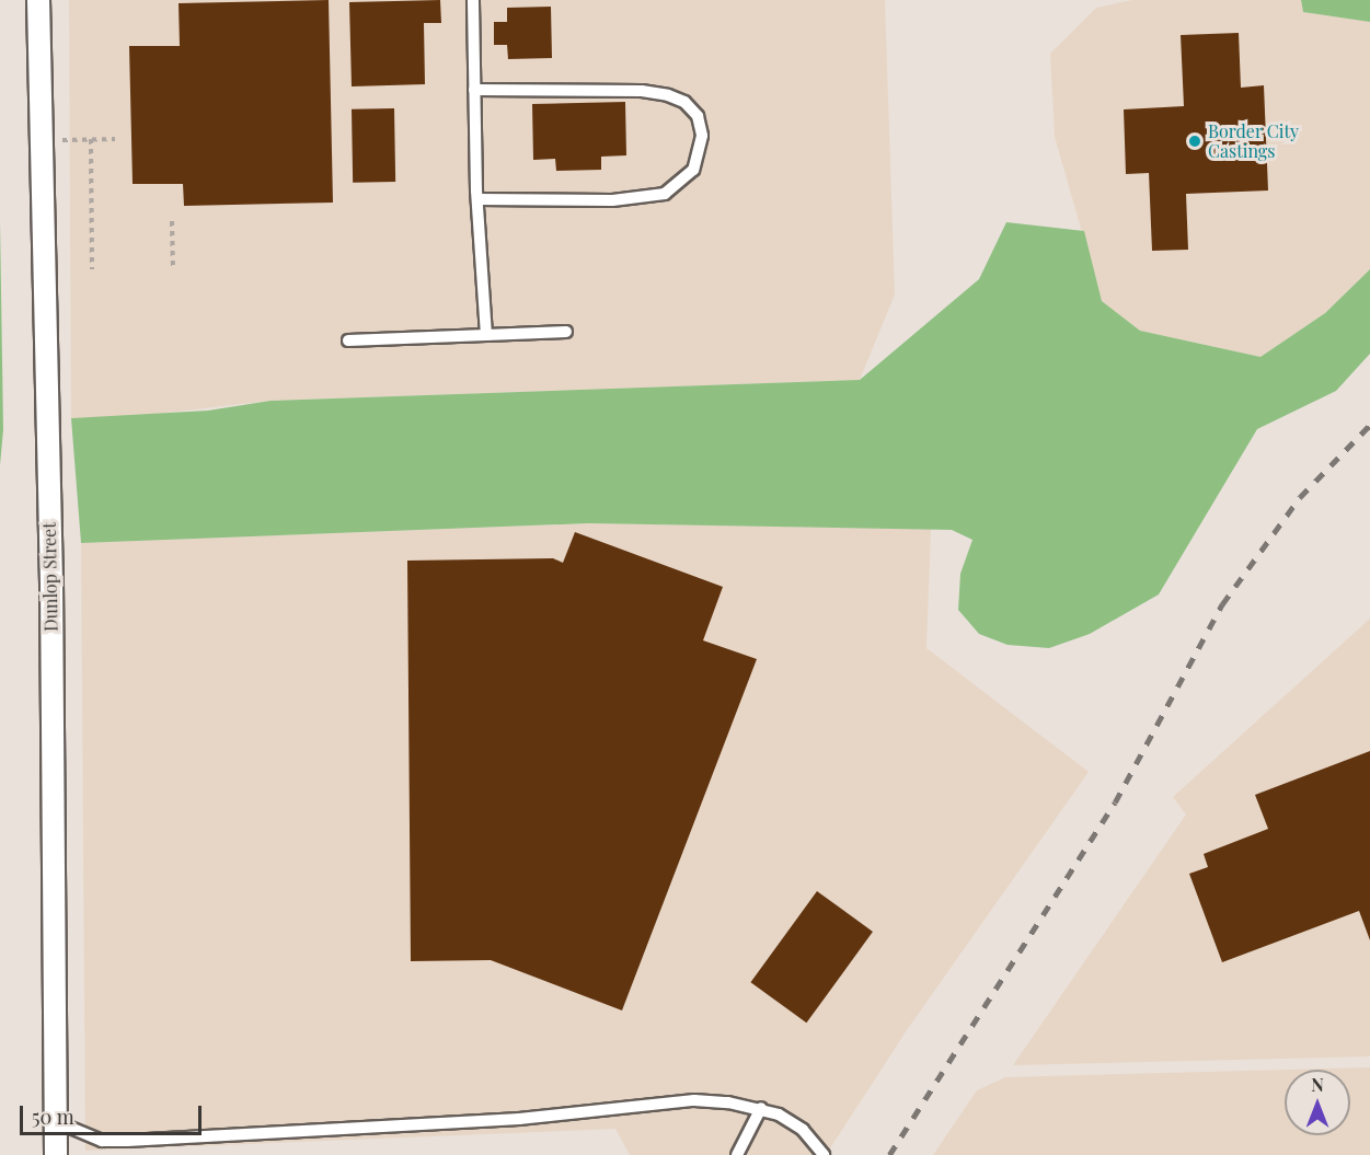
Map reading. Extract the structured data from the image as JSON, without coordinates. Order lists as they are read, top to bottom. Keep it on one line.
{"streets":{"street":["Dunlop Street"]},"places":["Border City Castings"],"scale_bar":"50 m","north":"top"}
